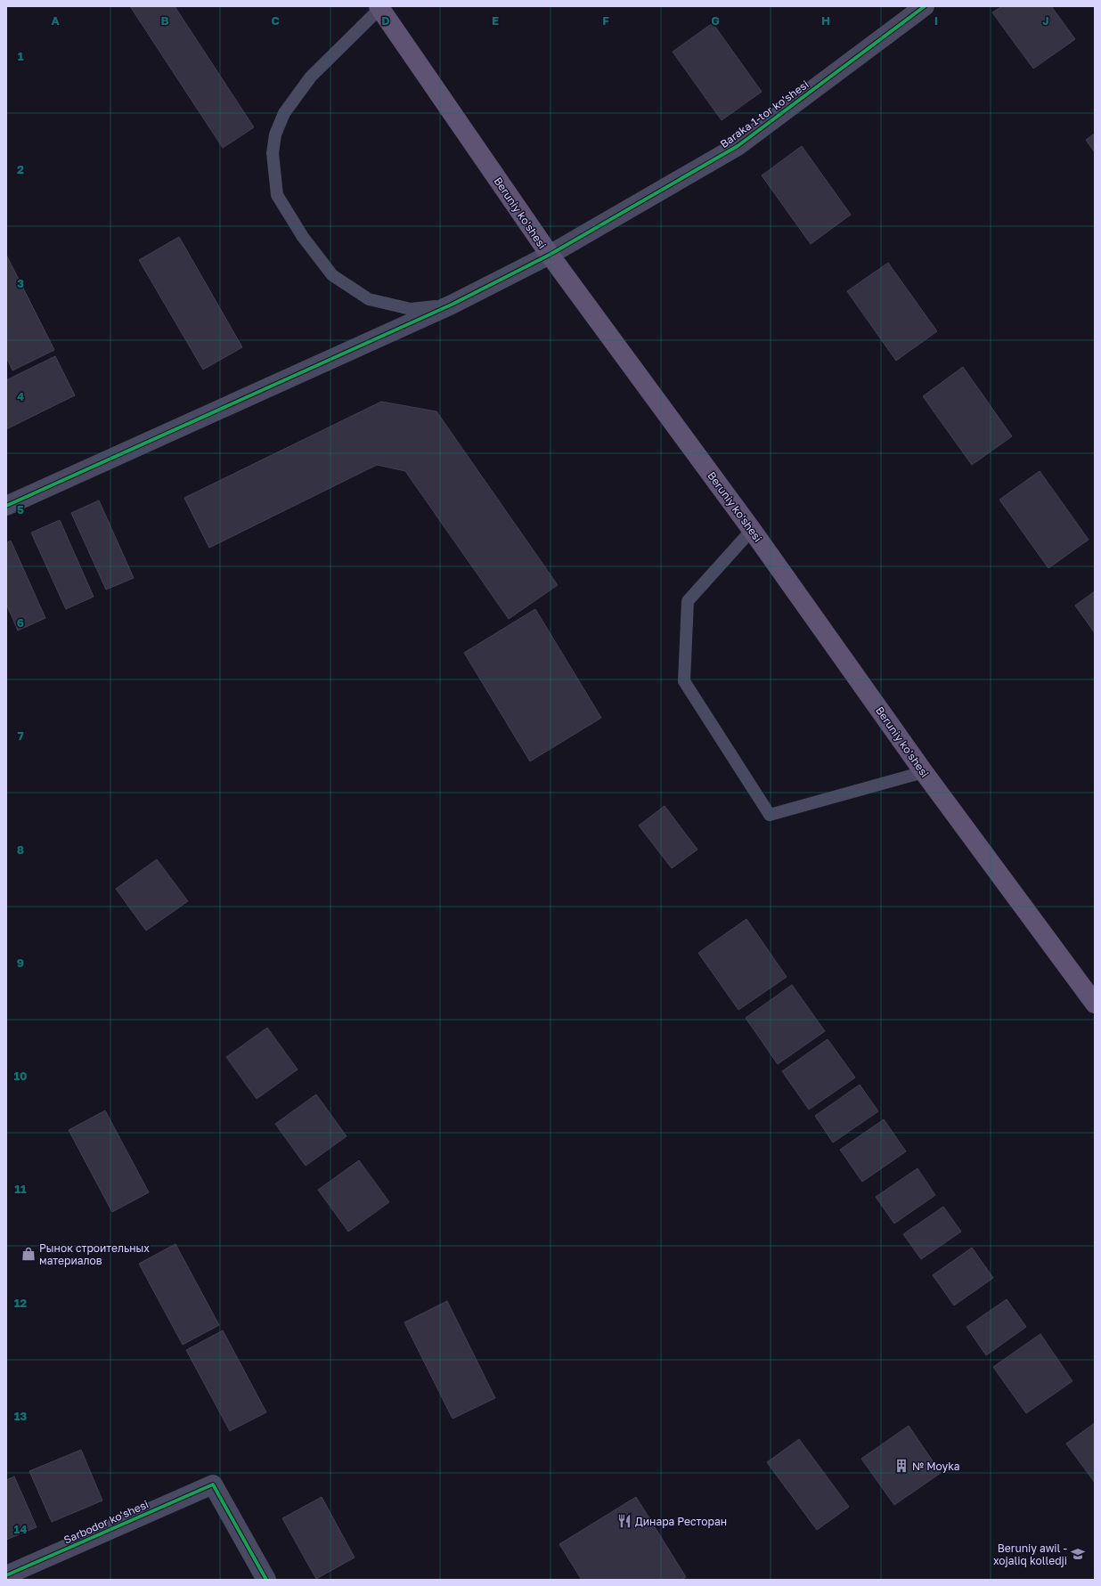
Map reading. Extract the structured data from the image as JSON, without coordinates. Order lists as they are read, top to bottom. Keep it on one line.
{"streets":{"main road":["Beruniy ko'shesi"],"street":["Baraka 1-tor ko'shesi","Sarbodor ko'shesi"]},"crossings":[["Baraka 1-tor ko'shesi","Beruniy ko'shesi"]],"places":{"shop":["Рынок строительных материалов"],"building":["№ Moyka"],"restaurant":["Динара Ресторан"],"school or university":["Beruniy awil - xojaliq kolledji"]},"grid":{"columns":["A","B","C","D","E","F","G","H","I","J"],"rows":["1","2","3","4","5","6","7","8","9","10","11","12","13","14"]}}
